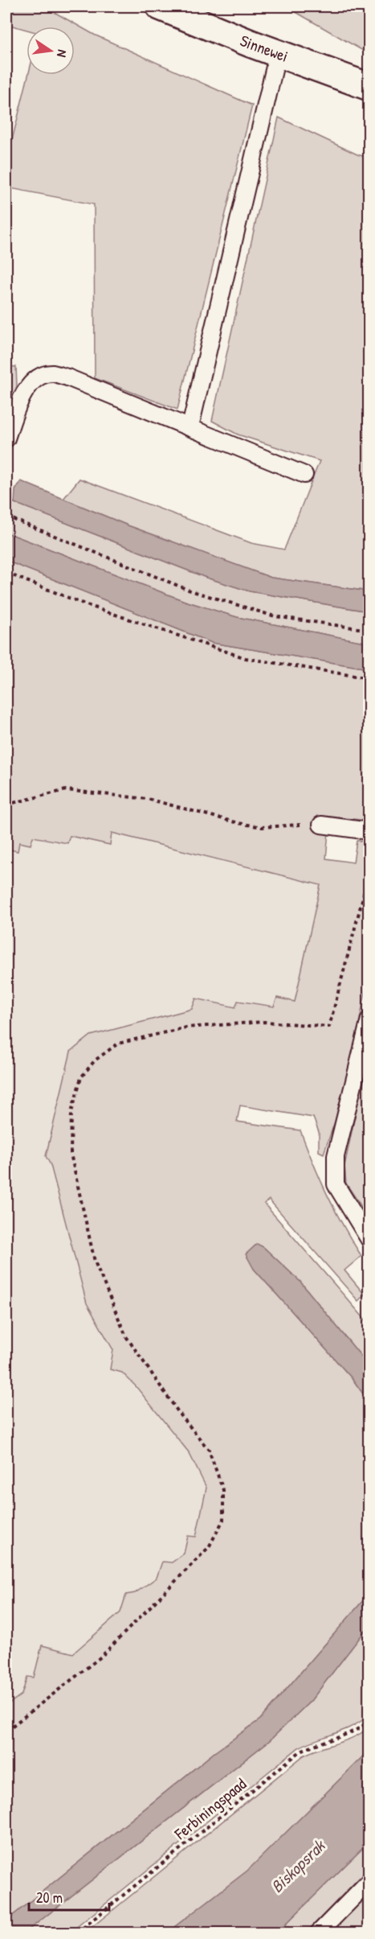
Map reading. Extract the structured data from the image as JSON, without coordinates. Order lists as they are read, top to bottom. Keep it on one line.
{"streets":{"street":["Sinnewei"],"path":["Ferbiningspaad"]},"water":["Biskopsrak"],"scale_bar":"20 m","north":"right"}
